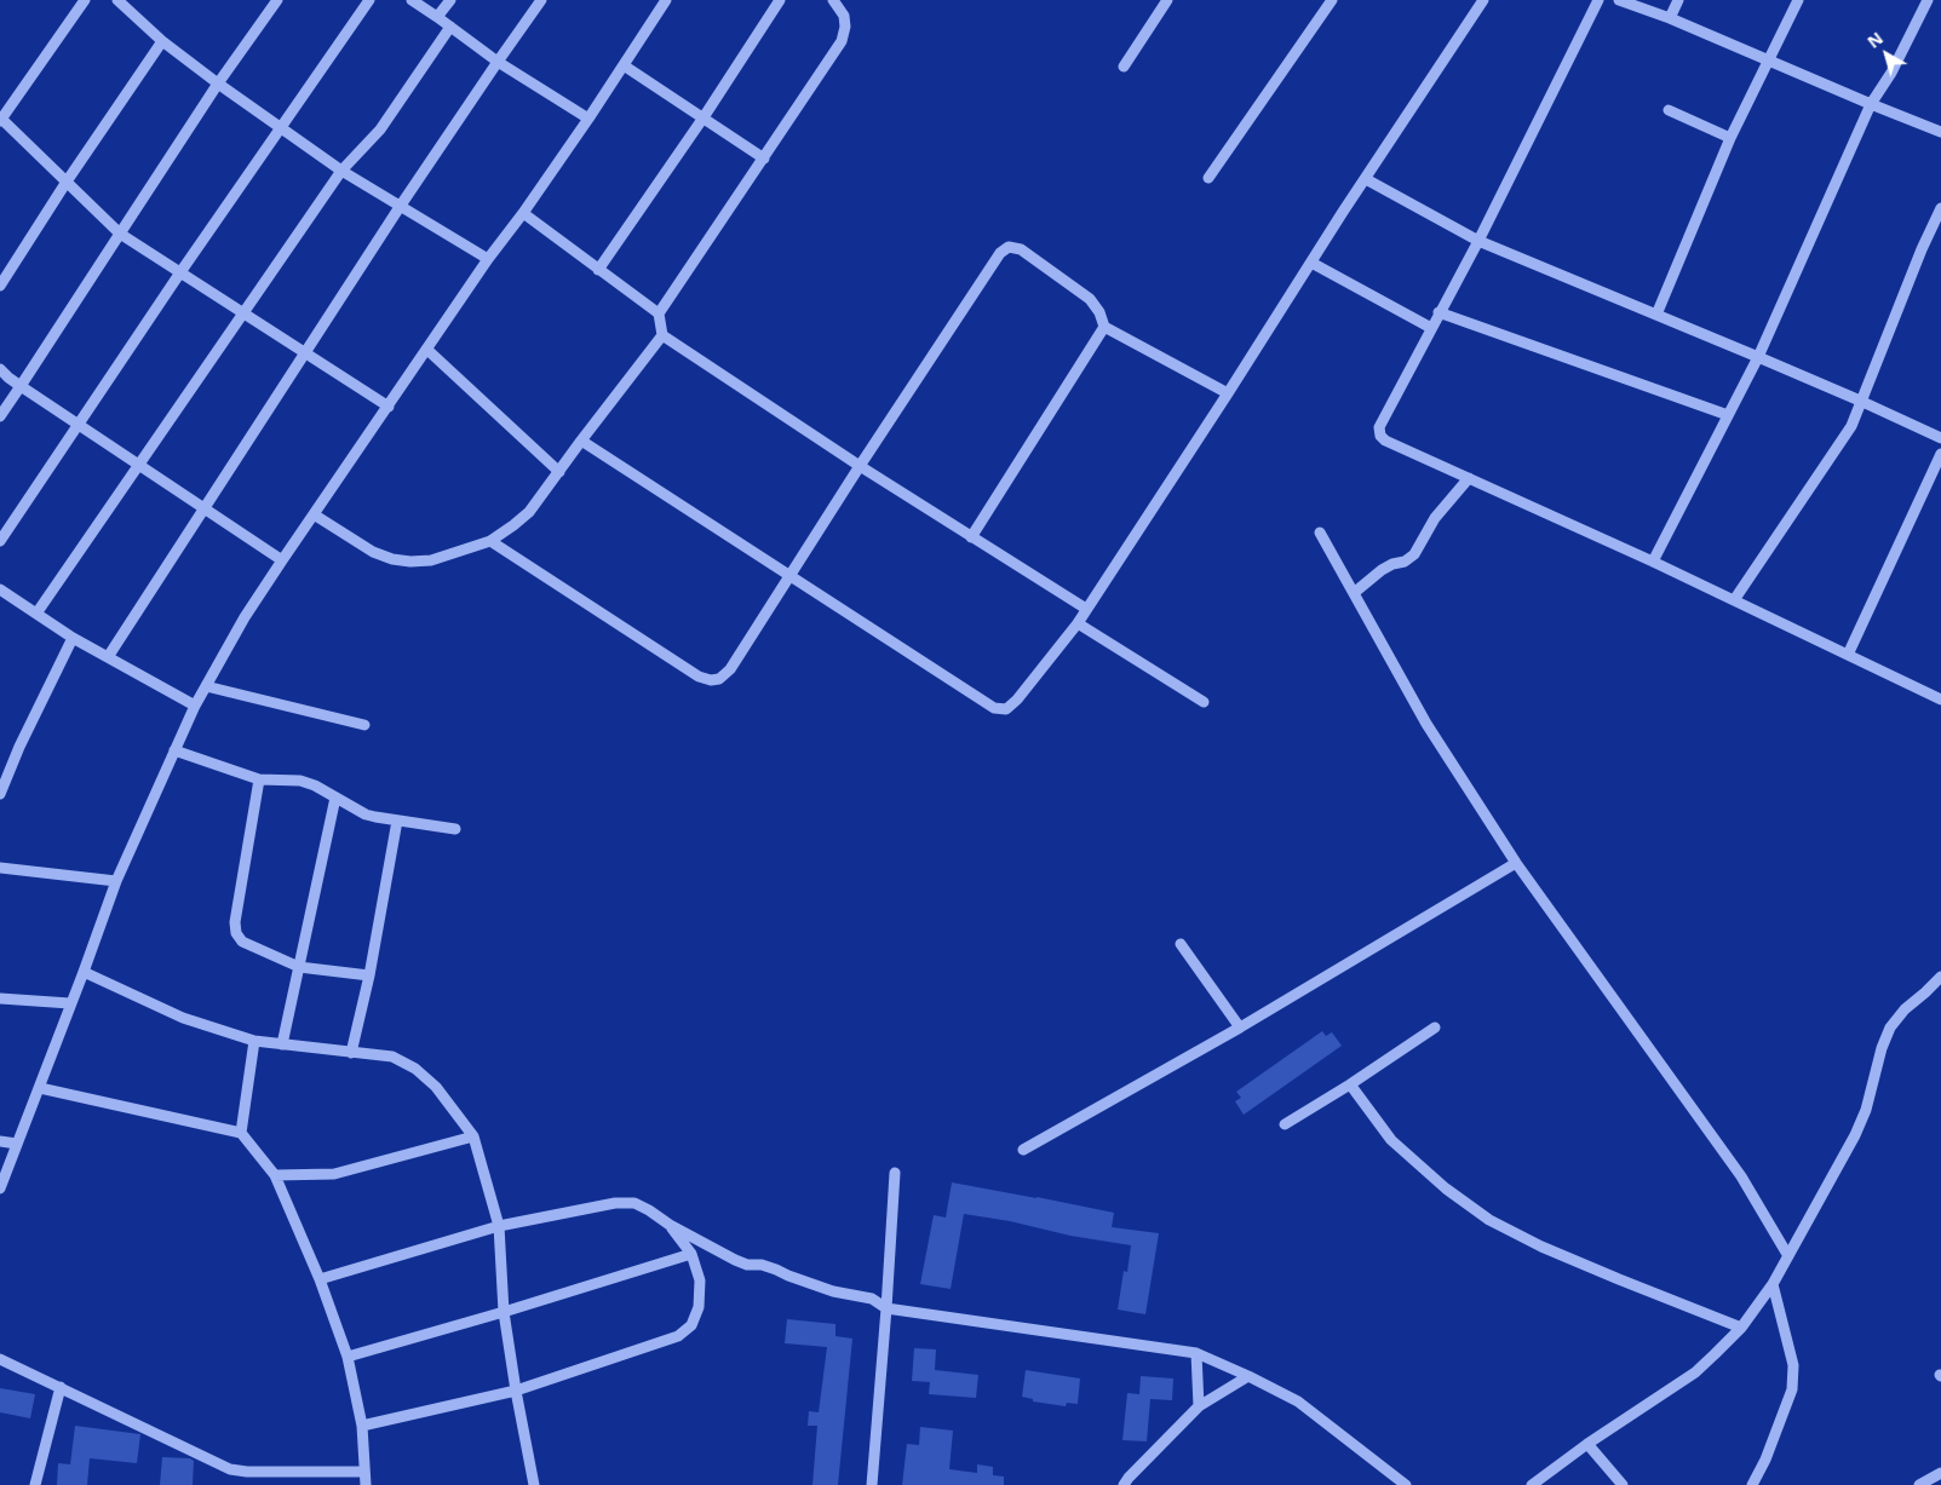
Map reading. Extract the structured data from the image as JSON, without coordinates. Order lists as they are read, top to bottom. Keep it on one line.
{"north":"top left"}
